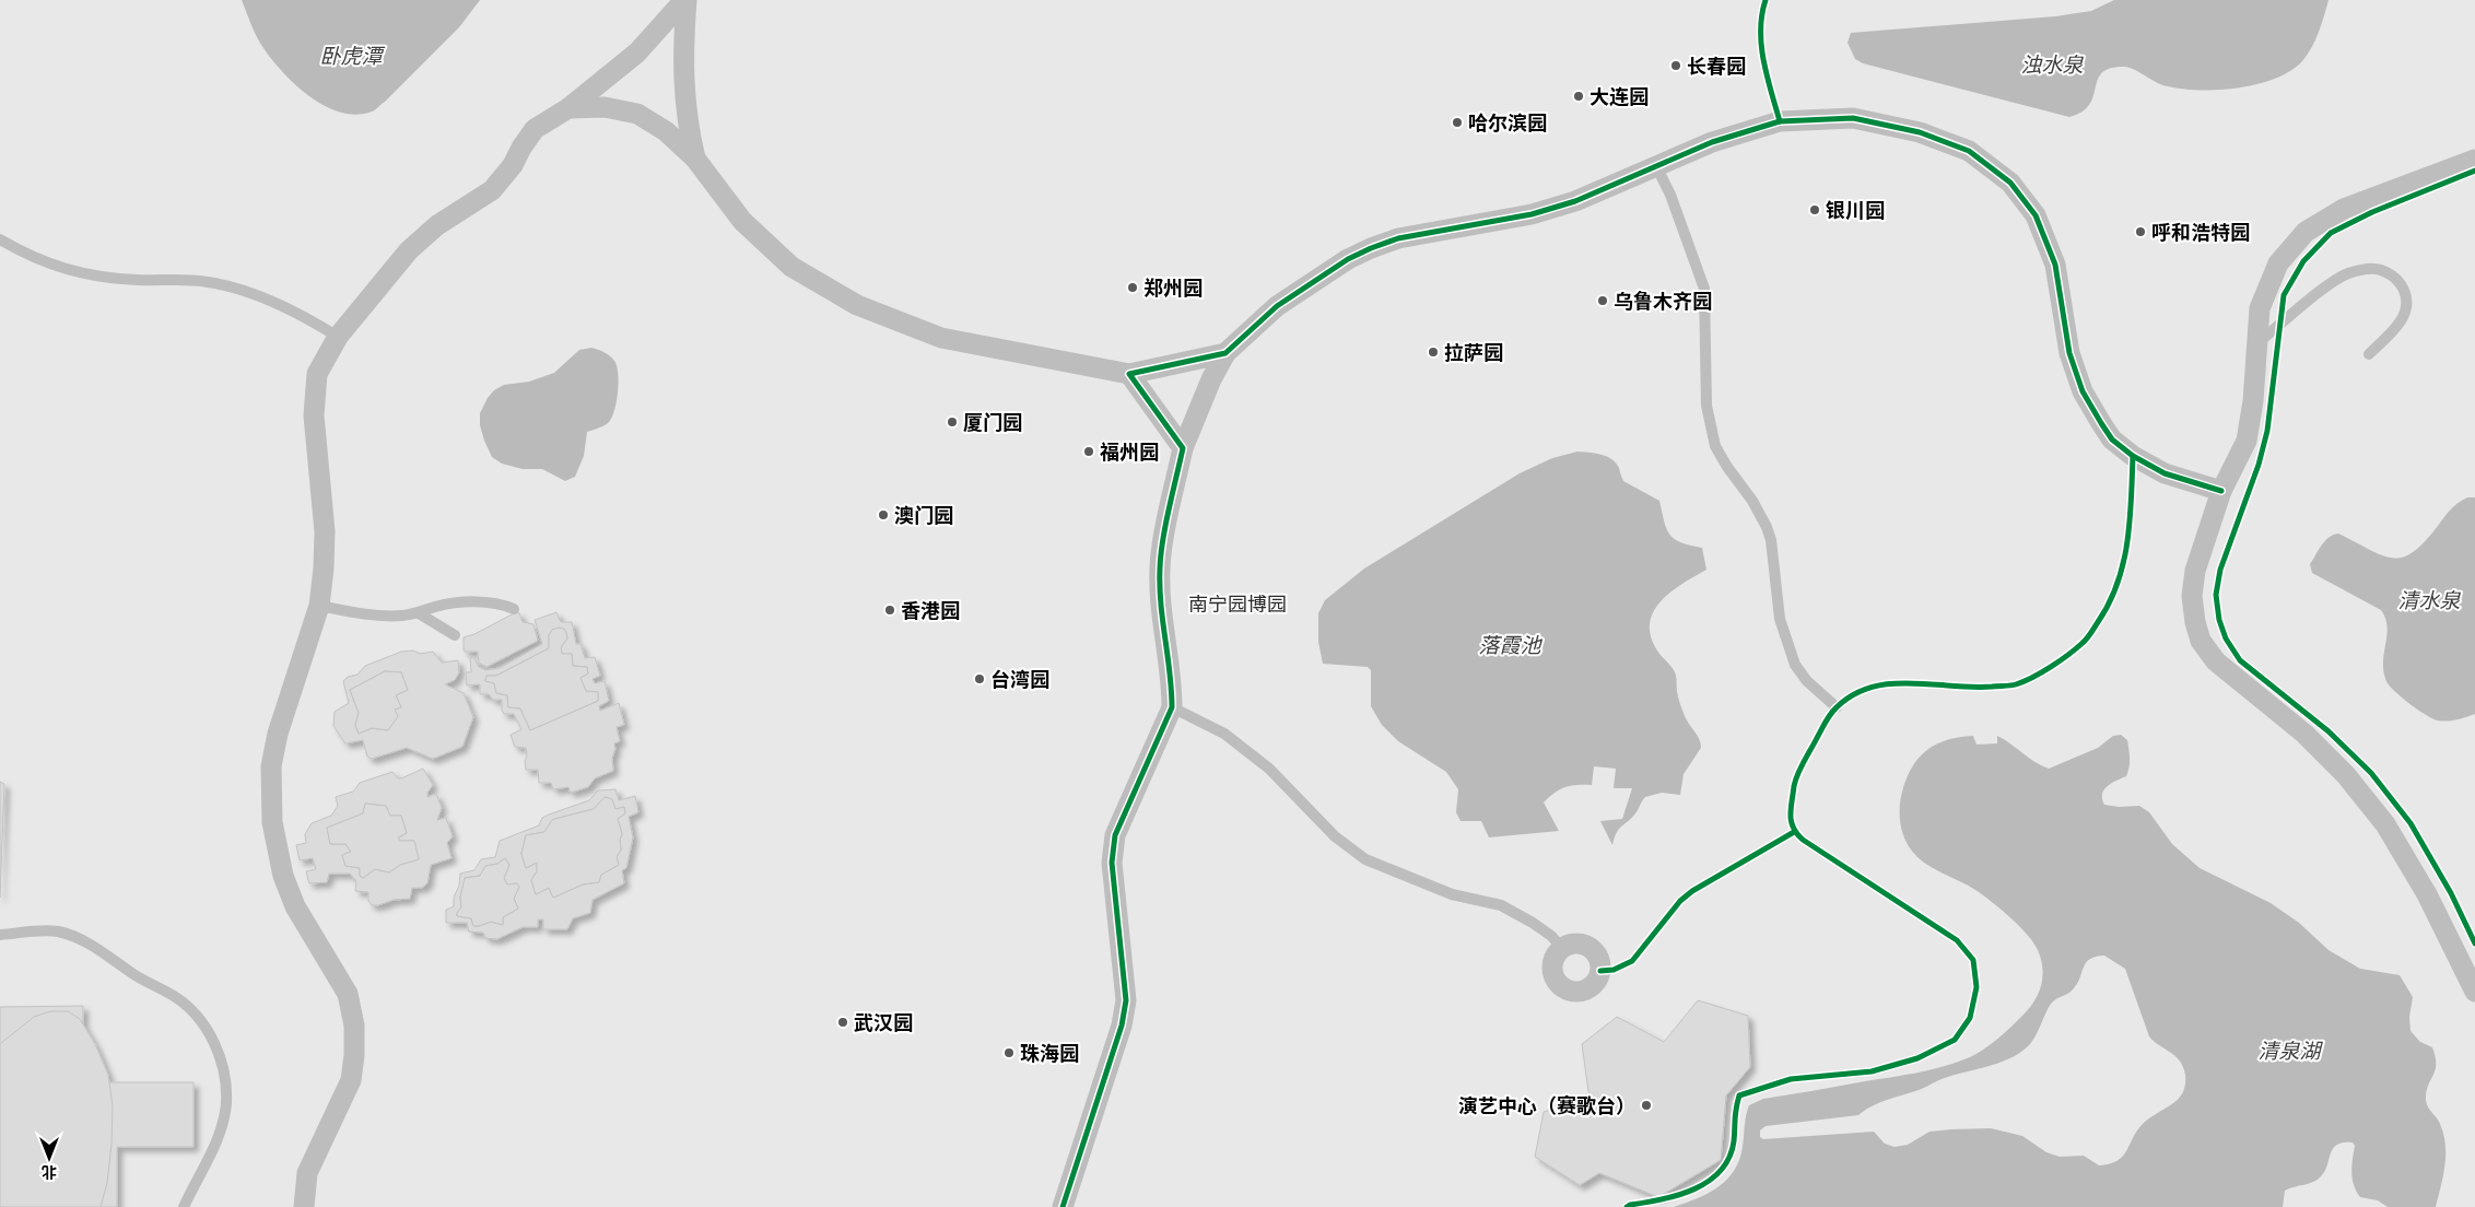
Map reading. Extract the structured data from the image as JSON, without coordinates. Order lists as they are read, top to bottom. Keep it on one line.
{"water":["卧虎潭","浊水泉","清水泉","落霞池","清泉湖"],"parks":["南宁园博园"],"places":["长春园","大连园","哈尔滨园","银川园","呼和浩特园","郑州园","乌鲁木齐园","拉萨园","厦门园","福州园","澳门园","香港园","台湾园","武汉园","珠海园","演艺中心（赛歌台）"],"north":"bottom"}
